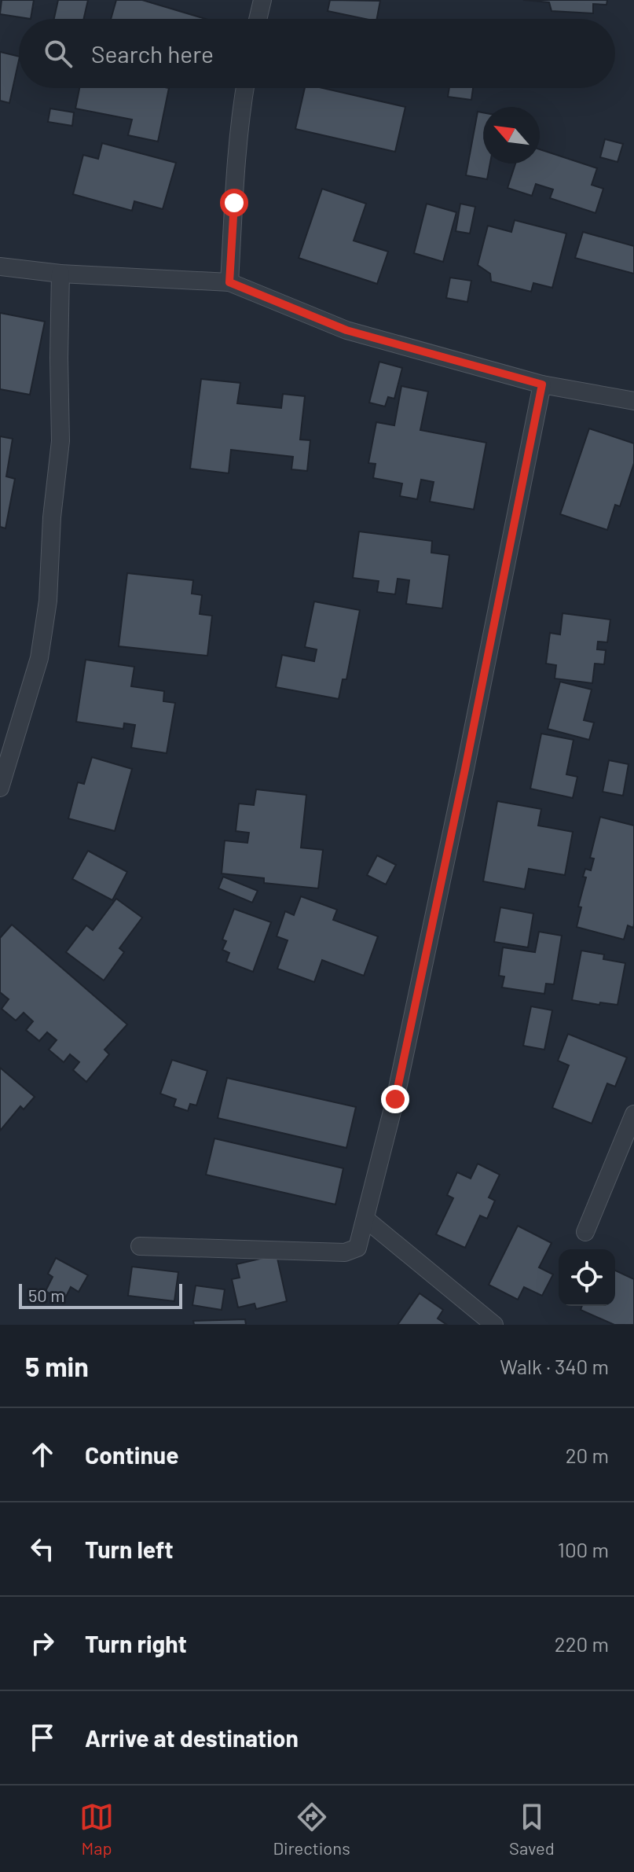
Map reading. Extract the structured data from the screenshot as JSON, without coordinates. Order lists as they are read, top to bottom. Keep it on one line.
{"scale_bar":"50 m","north":"top left","page":{"search":"Search here","scale":"50 m","heading":["5 min","Walk · 340 m"],"list":[["Continue","20 m"],["Turn left","100 m"],["Turn right","220 m"],"Arrive at destination"],"nav":["Map","Directions","Saved"]}}
